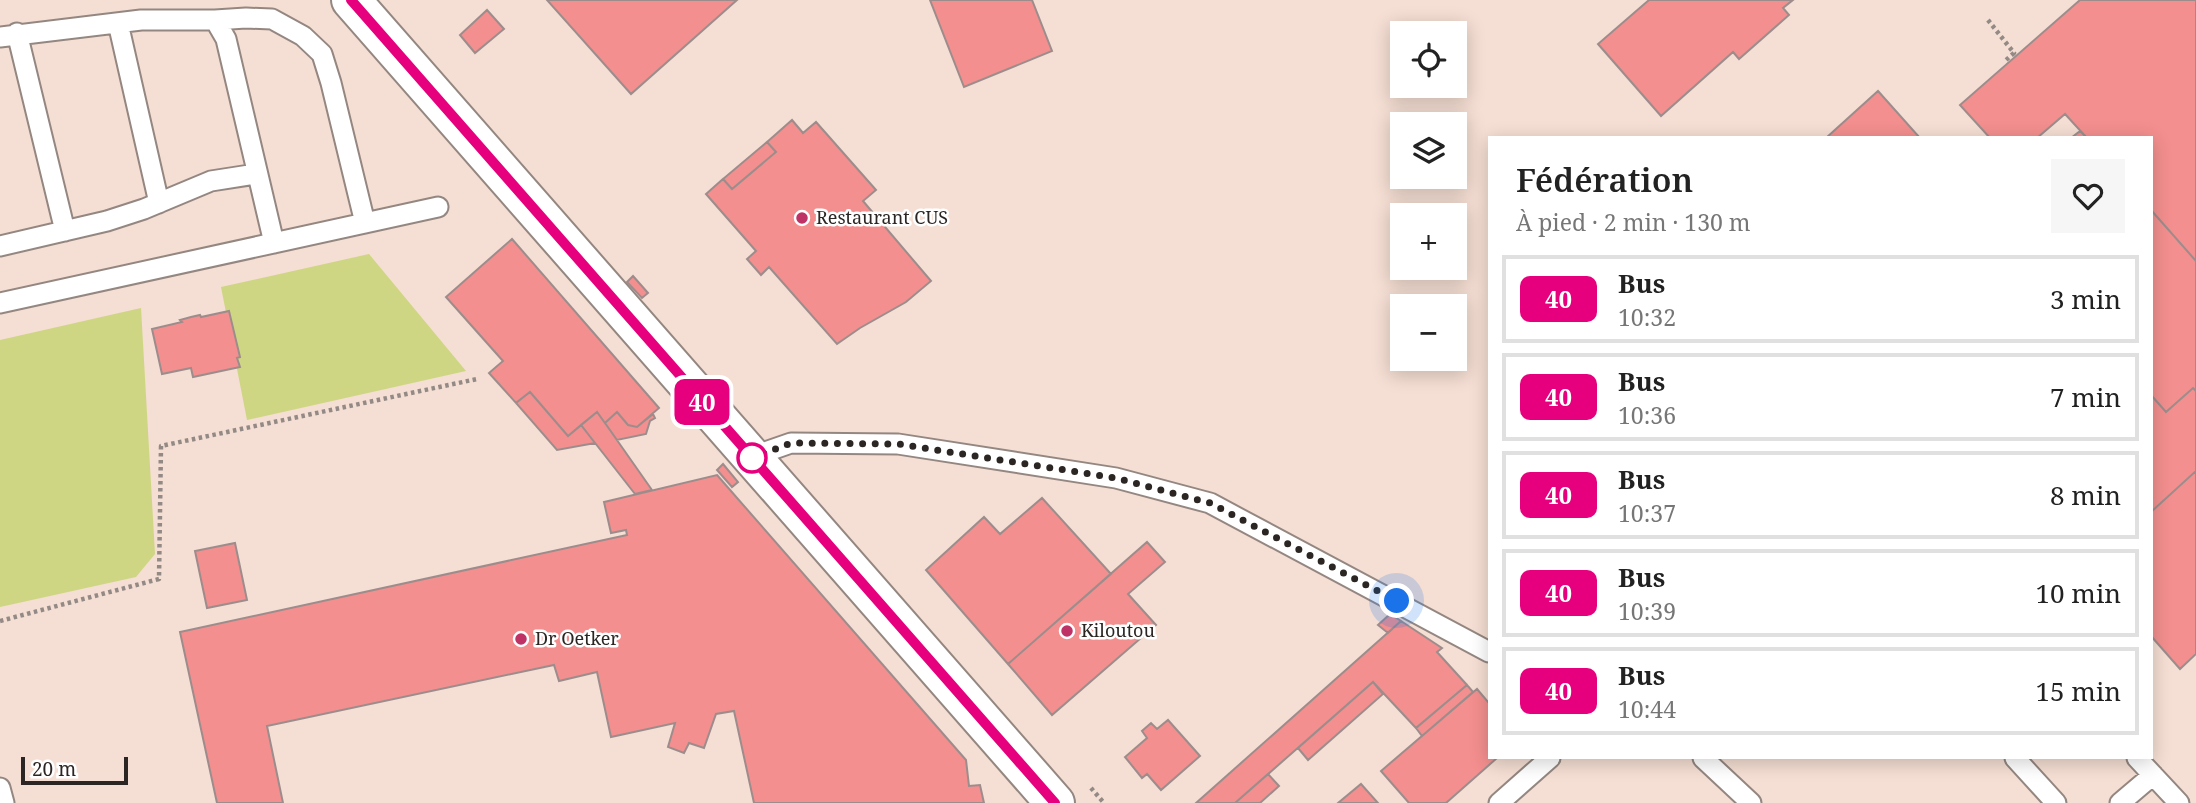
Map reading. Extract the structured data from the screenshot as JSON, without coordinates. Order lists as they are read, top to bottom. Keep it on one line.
{"places":["Restaurant CUS","Kiloutou","Dr Oetker"],"lines":["bus line 40"],"scale_bar":"20 m","page":{"on_map":"40","map_buttons":["+","−"],"heading":["Fédération","À pied · 2 min · 130 m"],"list":[{"mark":"40","name":"Bus","note":"10:32","value":"3 min"},{"mark":"40","name":"Bus","note":"10:36","value":"7 min"},{"mark":"40","name":"Bus","note":"10:37","value":"8 min"},{"mark":"40","name":"Bus","note":"10:39","value":"10 min"},{"mark":"40","name":"Bus","note":"10:44","value":"15 min"}],"scale":"20 m"}}
